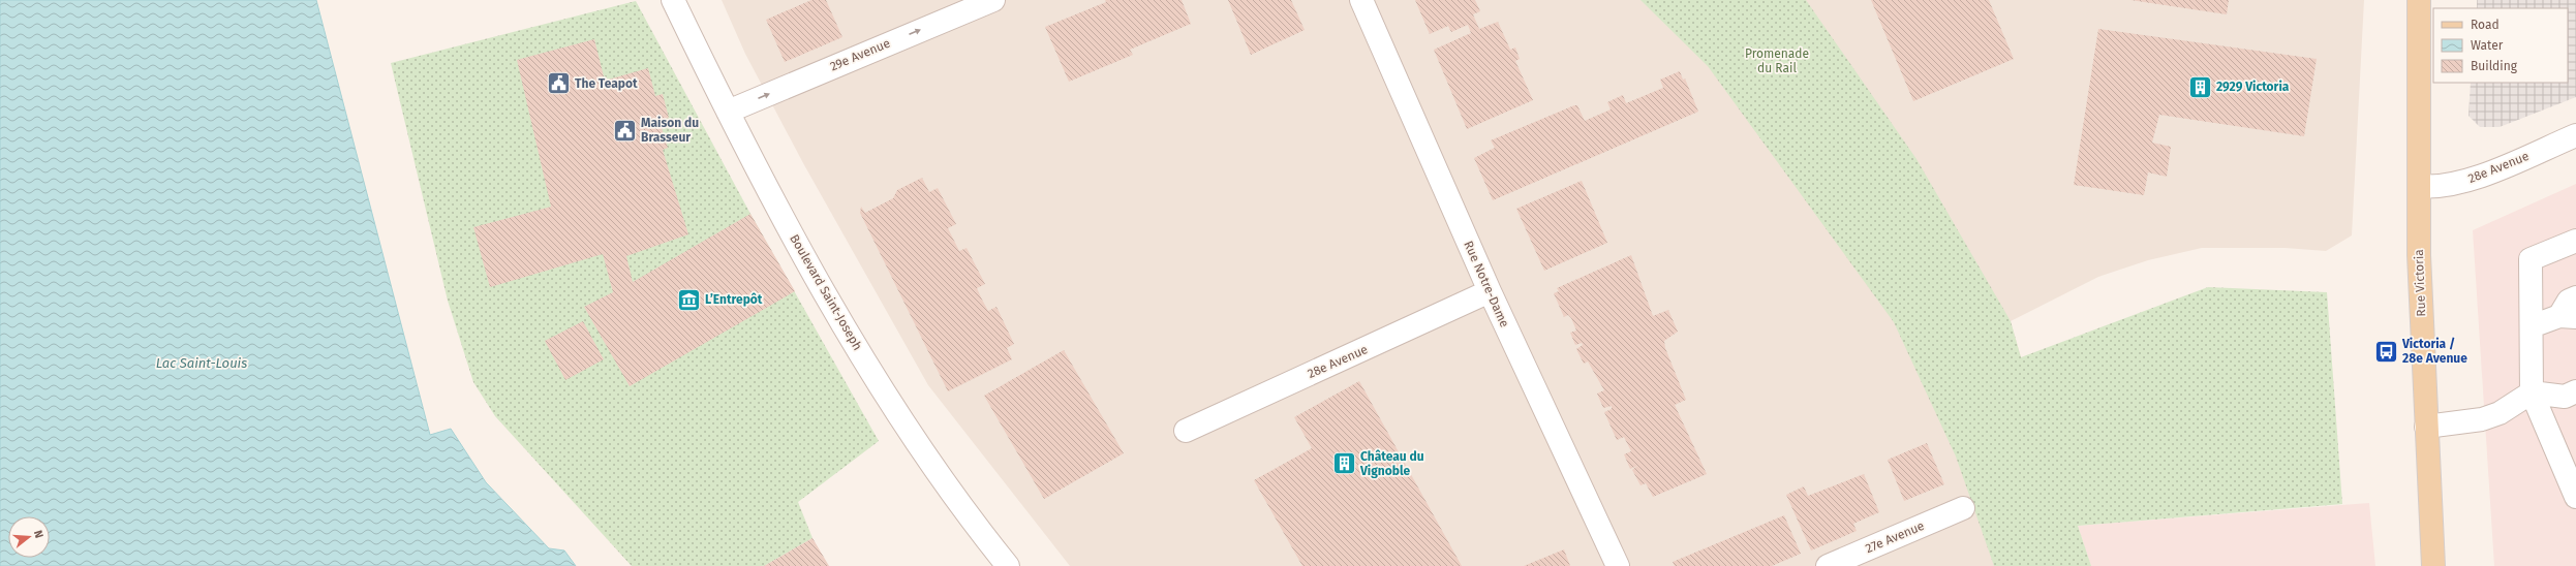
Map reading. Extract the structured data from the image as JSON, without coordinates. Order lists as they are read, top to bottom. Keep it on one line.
{"streets":{"main road":["Rue Victoria"],"street":["29e Avenue","28e Avenue","Rue Notre-Dame","Boulevard Saint-Joseph","27e Avenue"]},"crossings":[["29e Avenue","Boulevard Saint-Joseph"],["28e Avenue","Rue Victoria"],["28e Avenue","Rue Notre-Dame"]],"one_way":["29e Avenue"],"water":["Lac Saint-Louis"],"parks":["Promenade du Rail"],"places":{"public building":["The Teapot","Maison du Brasseur"],"building":["2929 Victoria","Château du Vignoble"],"museum":["L’Entrepôt"],"bus stop":["Victoria / 28e Avenue"]},"legend":["Road","Water","Building"],"north":"right"}
